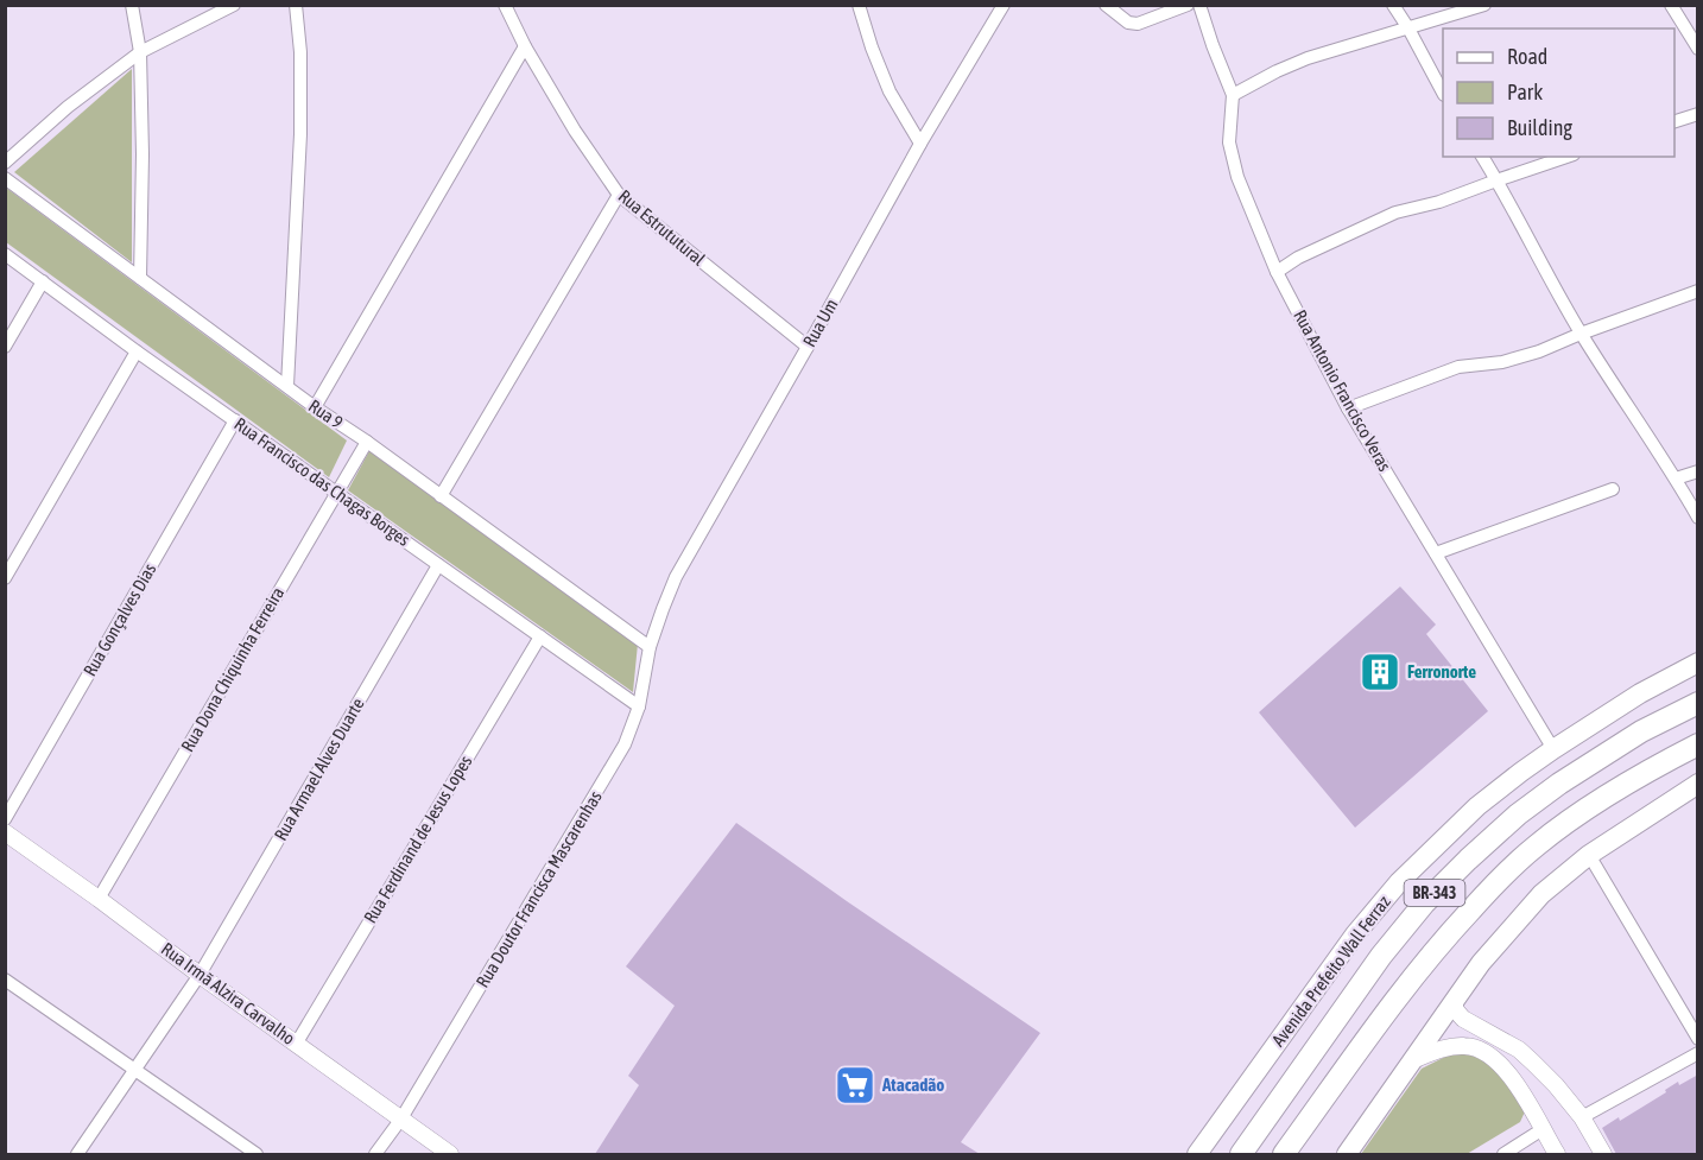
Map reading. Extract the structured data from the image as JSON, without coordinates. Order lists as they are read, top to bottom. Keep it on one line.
{"streets":{"highway":["BR-343","Avenida Prefeito Wall Ferraz"],"street":["Rua Estrututural","Rua Um","Rua Antonio Francisco Veras","Rua 9","Rua Francisco das Chagas Borges","Rua Gonçalves Dias","Rua Dona Chiquinha Ferreira","Rua Armael Alves Duarte","Rua Ferdinand de Jesus Lopes","Rua Doutor Francisca Mascarenhas","Rua Irmã Alzira Carvalho"]},"crossings":[["Rua Estrututural","Rua Um"],["Rua Um","Rua 9"],["Rua Um","Rua Doutor Francisca Mascarenhas"],["Rua Antonio Francisco Veras","Avenida Prefeito Wall Ferraz"],["Rua 9","Rua Dona Chiquinha Ferreira"],["Rua 9","Rua Doutor Francisca Mascarenhas"],["Rua Francisco das Chagas Borges","Rua Gonçalves Dias"],["Rua Francisco das Chagas Borges","Rua Dona Chiquinha Ferreira"],["Rua Francisco das Chagas Borges","Rua Armael Alves Duarte"],["Rua Francisco das Chagas Borges","Rua Ferdinand de Jesus Lopes"],["Rua Francisco das Chagas Borges","Rua Doutor Francisca Mascarenhas"],["Rua Dona Chiquinha Ferreira","Rua Irmã Alzira Carvalho"],["Rua Armael Alves Duarte","Rua Irmã Alzira Carvalho"],["Rua Ferdinand de Jesus Lopes","Rua Irmã Alzira Carvalho"],["Rua Doutor Francisca Mascarenhas","Rua Irmã Alzira Carvalho"]],"places":{"building":["Ferronorte"],"supermarket":["Atacadão"]},"legend":["Road","Park","Building"]}
